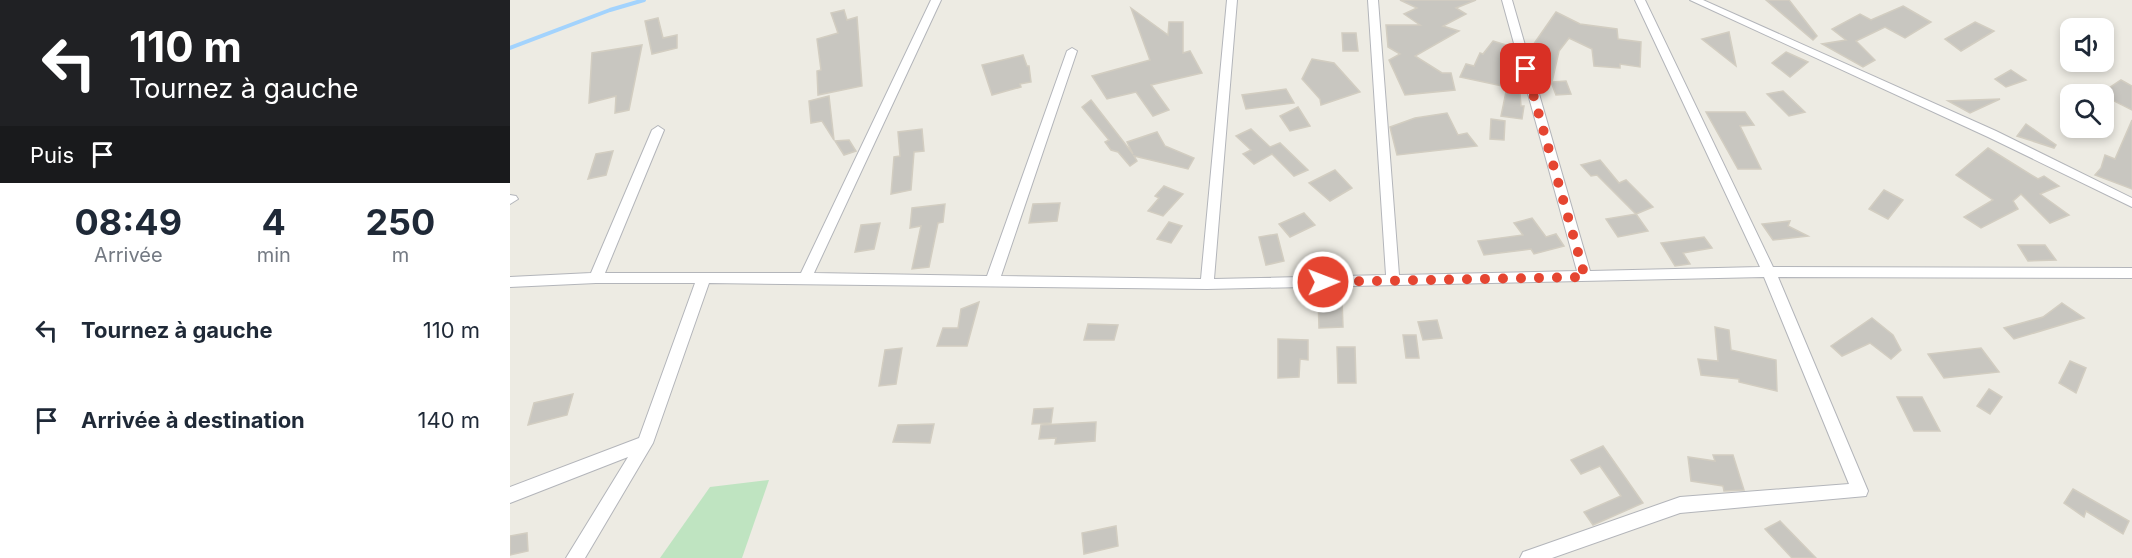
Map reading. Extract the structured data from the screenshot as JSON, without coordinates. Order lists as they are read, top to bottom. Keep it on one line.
{"page":{"turn":["110 m","Tournez à gauche"],"then":"Puis","eta":["08:49","Arrivée","4","min","250","m"],"list":[{"name":"Tournez à gauche","value":"110 m"},{"name":"Arrivée à destination","value":"140 m"}]}}
